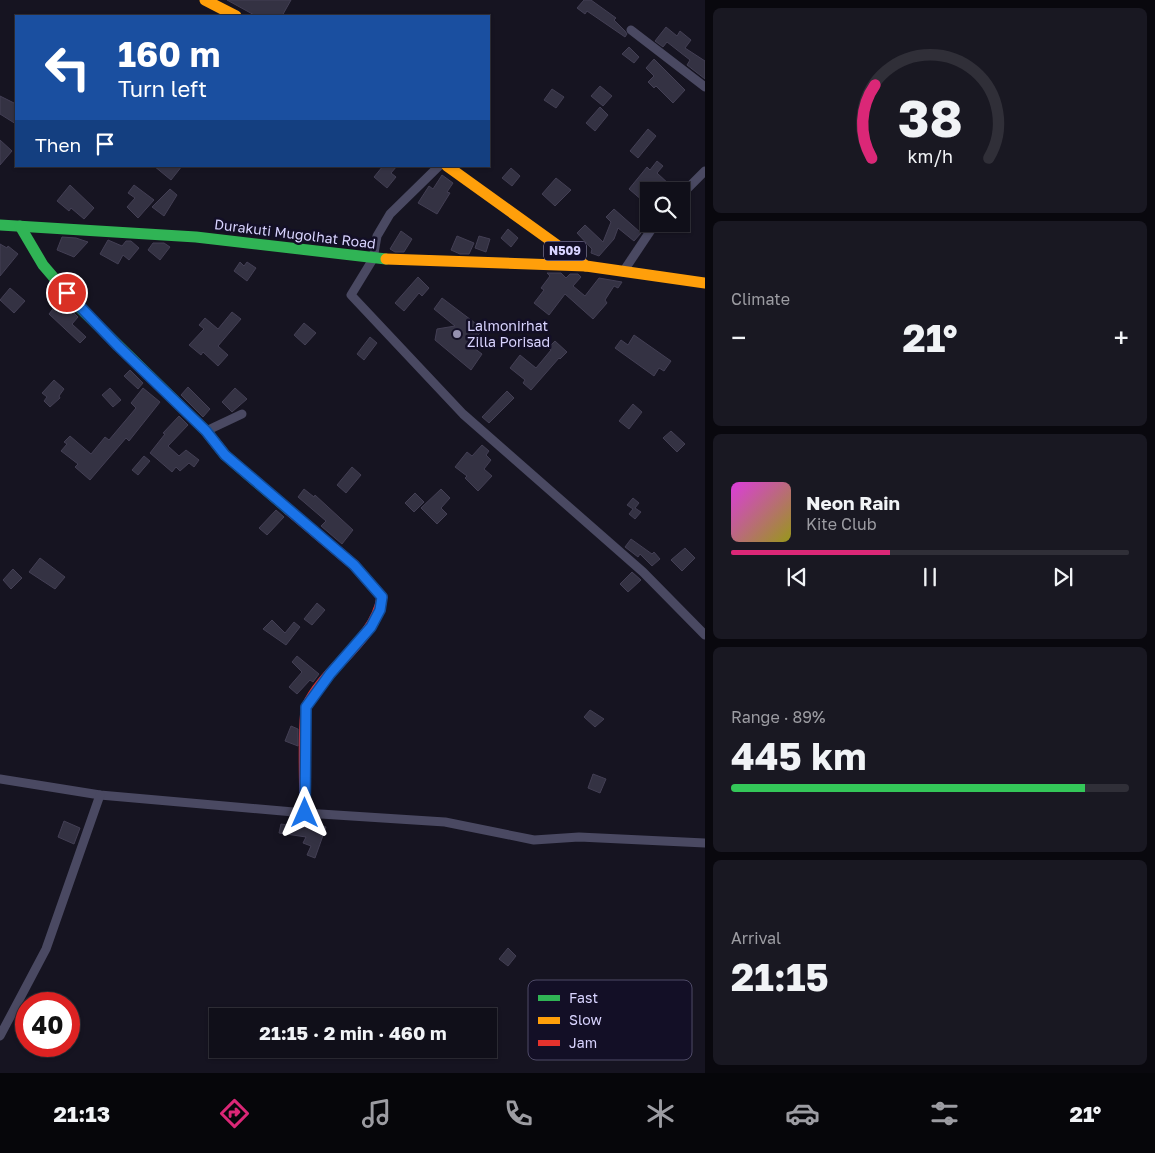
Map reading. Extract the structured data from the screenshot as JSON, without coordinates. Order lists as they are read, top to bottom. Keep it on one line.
{"streets":{"main road":["Durakuti Mugolhat Road","N509"]},"crossings":[["Durakuti Mugolhat Road","N509"]],"places":["Lalmonirhat Zilla Porisad"],"legend":["Fast","Slow","Jam"],"page":{"turn":["160 m","Turn left"],"then":"Then","tile":["Climate",["Range · 89%","445 km"],["Arrival","21:15"]],"heat":["−","21°","+"],"song":["Neon Rain","Kite Club"],"limit":"40","trip":"21:15 · 2 min · 460 m","tabs":["21:13","21°"],"gauge":["38","km/h"]}}
